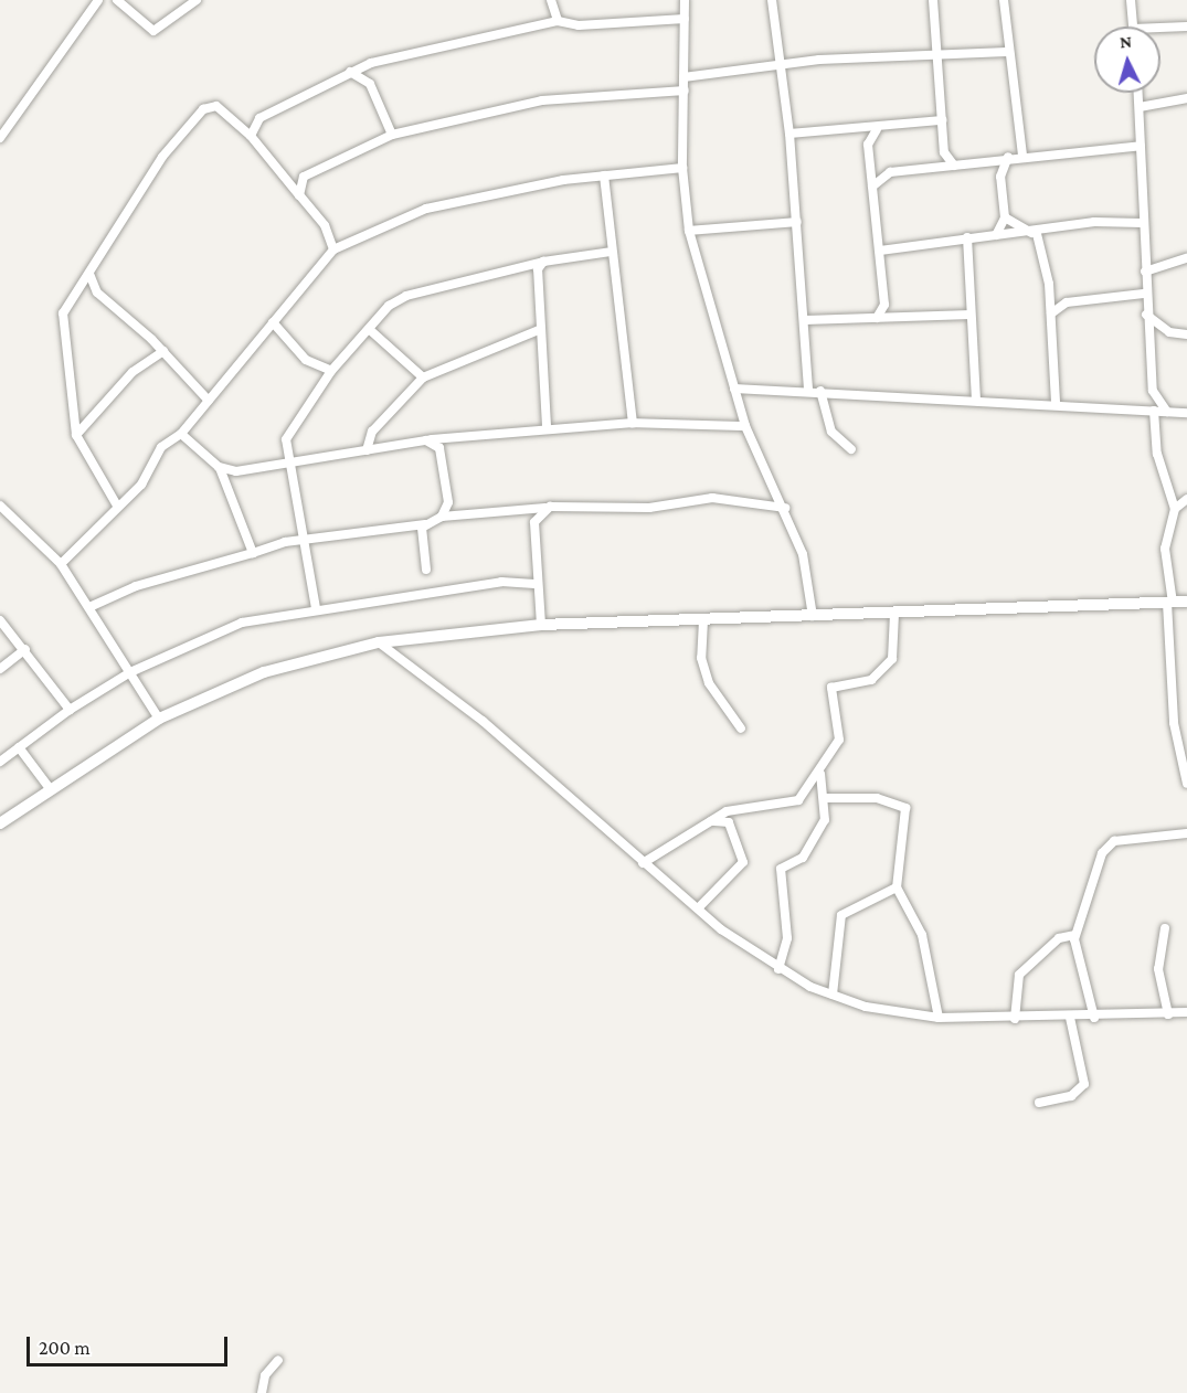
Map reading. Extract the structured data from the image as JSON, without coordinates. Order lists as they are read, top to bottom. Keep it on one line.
{"scale_bar":"200 m","north":"top"}
